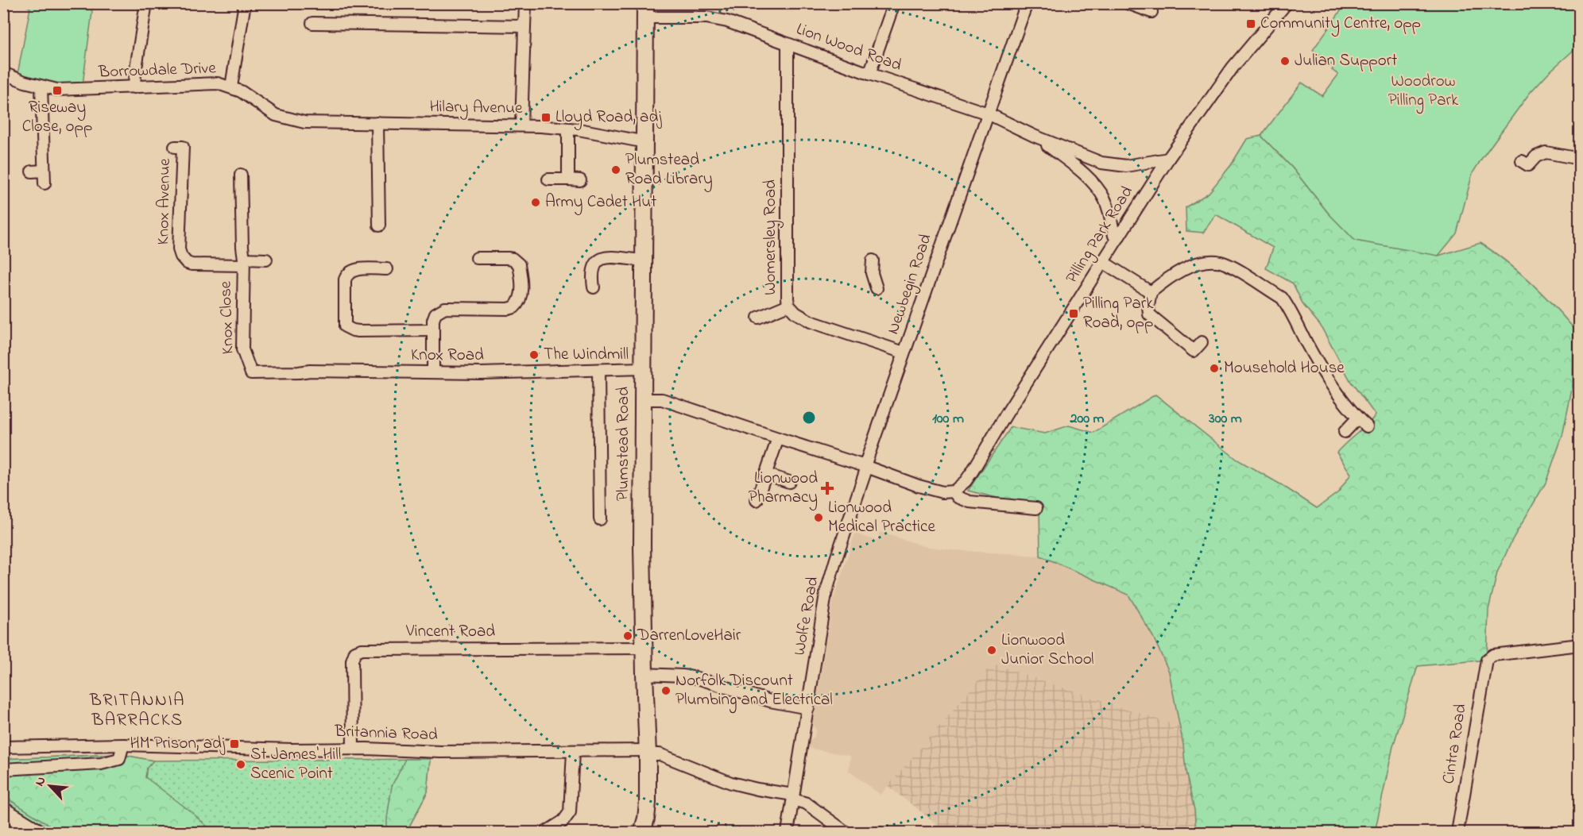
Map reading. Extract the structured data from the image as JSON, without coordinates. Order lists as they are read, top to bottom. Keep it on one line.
{"streets":{"main road":["Plumstead Road"],"street":["Lion Wood Road","Borrowdale Drive","Hilary Avenue","Knox Avenue","Pilling Park Road","Womersley Road","Newbegin Road","Knox Close","Knox Road","Wolfe Road","Vincent Road","Britannia Road","Cintra Road"]},"crossings":[["Lion Wood Road","Pilling Park Road"],["Lion Wood Road","Womersley Road"],["Lion Wood Road","Newbegin Road"],["Lion Wood Road","Plumstead Road"],["Borrowdale Drive","Hilary Avenue"],["Hilary Avenue","Plumstead Road"],["Knox Avenue","Knox Close"],["Womersley Road","Newbegin Road"],["Newbegin Road","Wolfe Road"],["Knox Close","Knox Road"],["Knox Road","Plumstead Road"],["Plumstead Road","Vincent Road"],["Plumstead Road","Britannia Road"],["Wolfe Road","Britannia Road"],["Vincent Road","Britannia Road"]],"districts":["BRITANNIA BARRACKS"],"parks":["Woodrow Pilling Park"],"places":{"transit":["Community Centre, opp","Riseway Close, opp","Lloyd Road, adj","Pilling Park Road, opp","HM Prison, adj"],"other":["Julian Support","Plumstead Road Library","Army Cadet Hut","The Windmill","Mousehold House","Lionwood Medical Practice","DarrenLoveHair","Lionwood Junior School","Norfolk Discount Plumbing and Electrical","St James' Hill Scenic Point"],"health":["Lionwood Pharmacy"]},"north":"top left","rings":["100 m","200 m","300 m"]}
